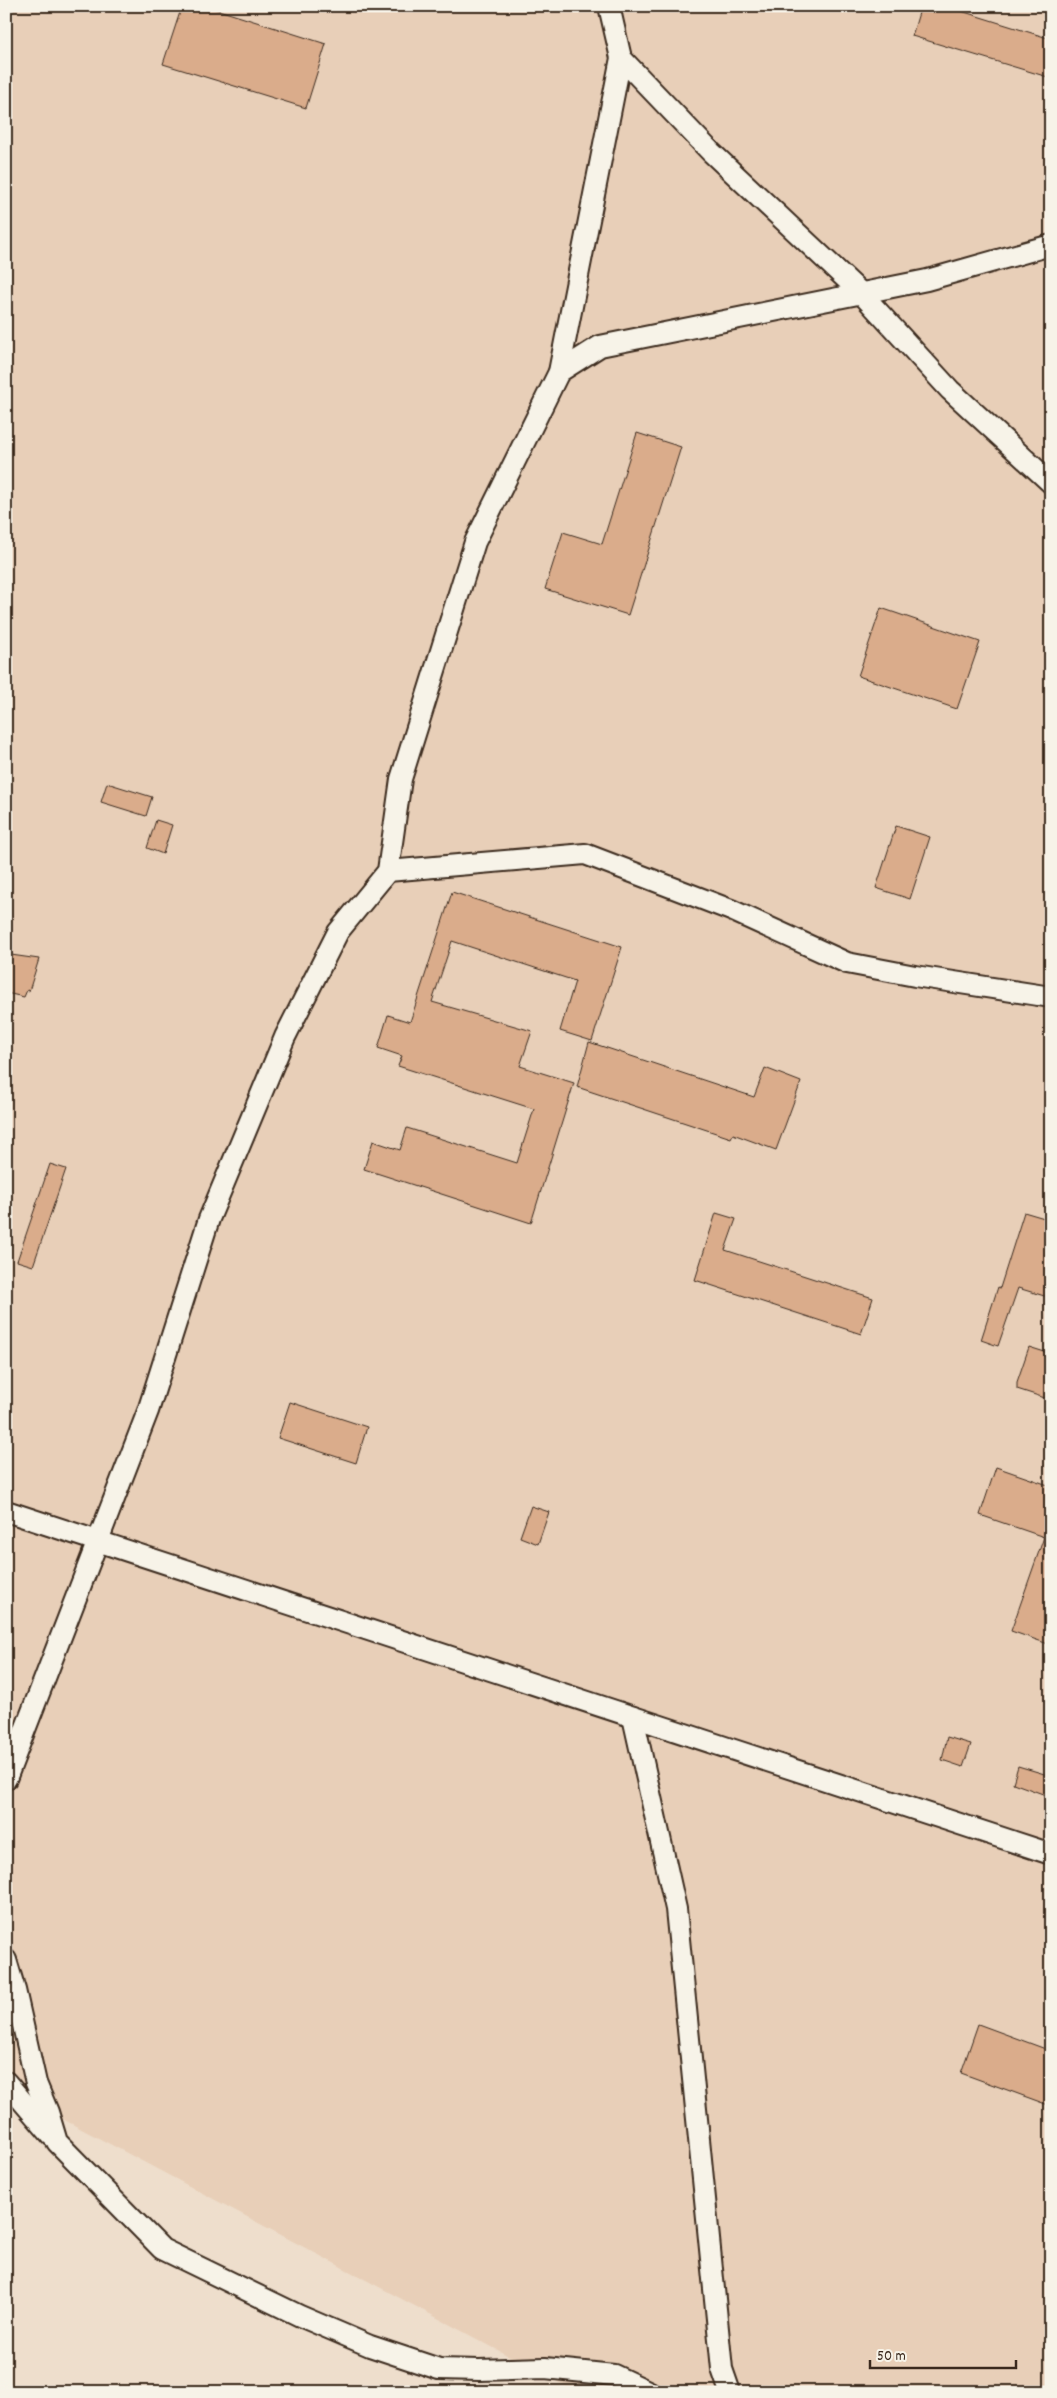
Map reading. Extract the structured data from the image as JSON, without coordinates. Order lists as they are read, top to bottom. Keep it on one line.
{"scale_bar":"50 m"}
